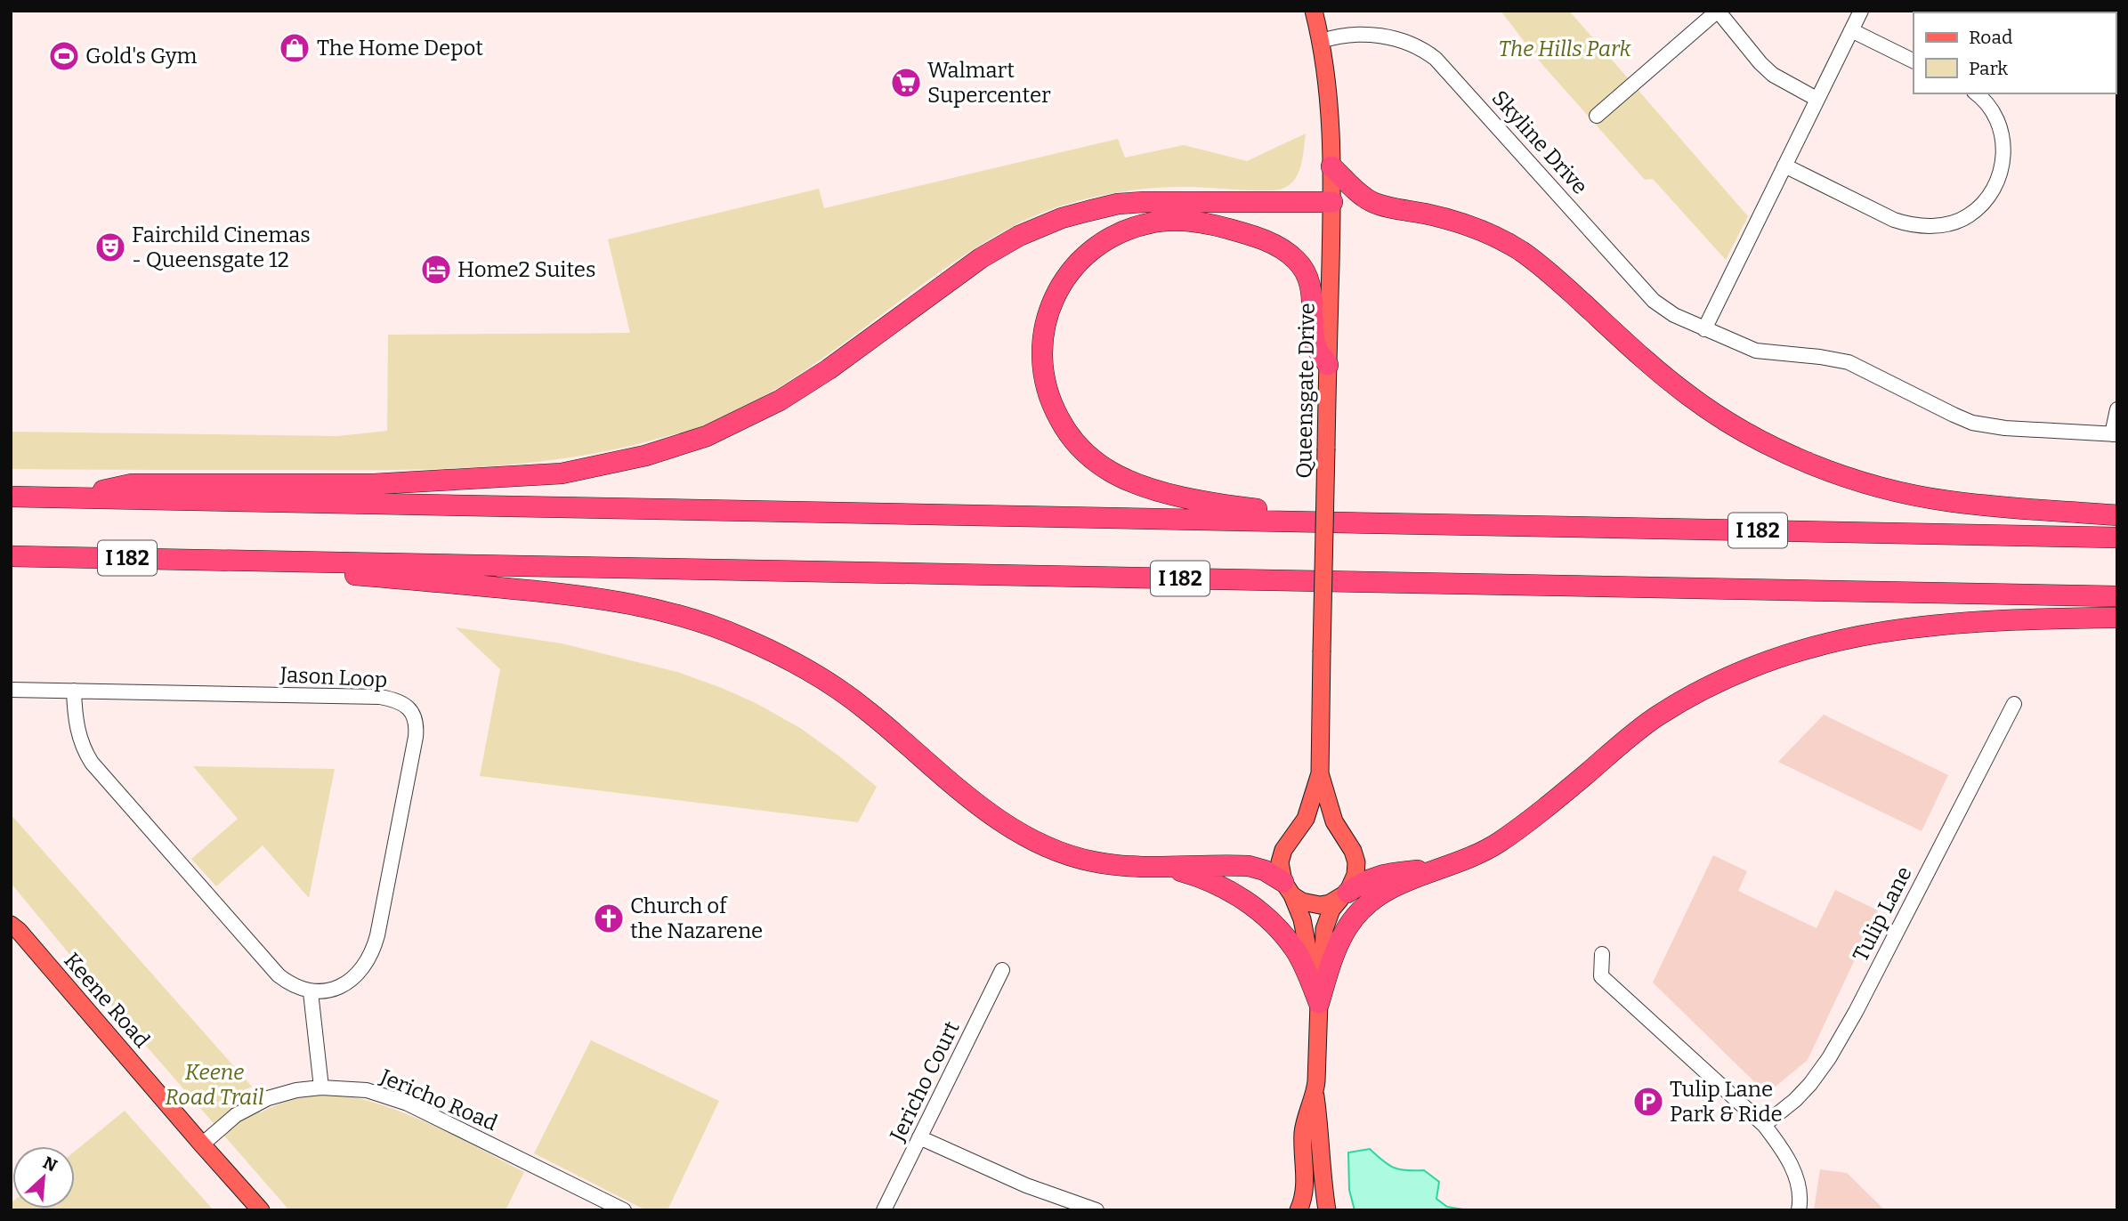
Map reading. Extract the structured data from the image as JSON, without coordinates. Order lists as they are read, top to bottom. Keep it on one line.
{"streets":{"highway":["I 182"],"main road":["Queensgate Drive","Keene Road"],"street":["Skyline Drive","Jason Loop","Tulip Lane","Jericho Court","Jericho Road"]},"crossings":[["Skyline Drive","Queensgate Drive"],["Keene Road","Jericho Road"]],"parks":["The Hills Park","Keene Road Trail"],"places":{"shop":["The Home Depot"],"sports":["Gold's Gym"],"supermarket":["Walmart Supercenter"],"theatre":["Fairchild Cinemas - Queensgate 12"],"hotel":["Home2 Suites"],"church":["Church of the Nazarene"],"parking":["Tulip Lane Park & Ride"]},"legend":["Road","Park"],"north":"top right"}
